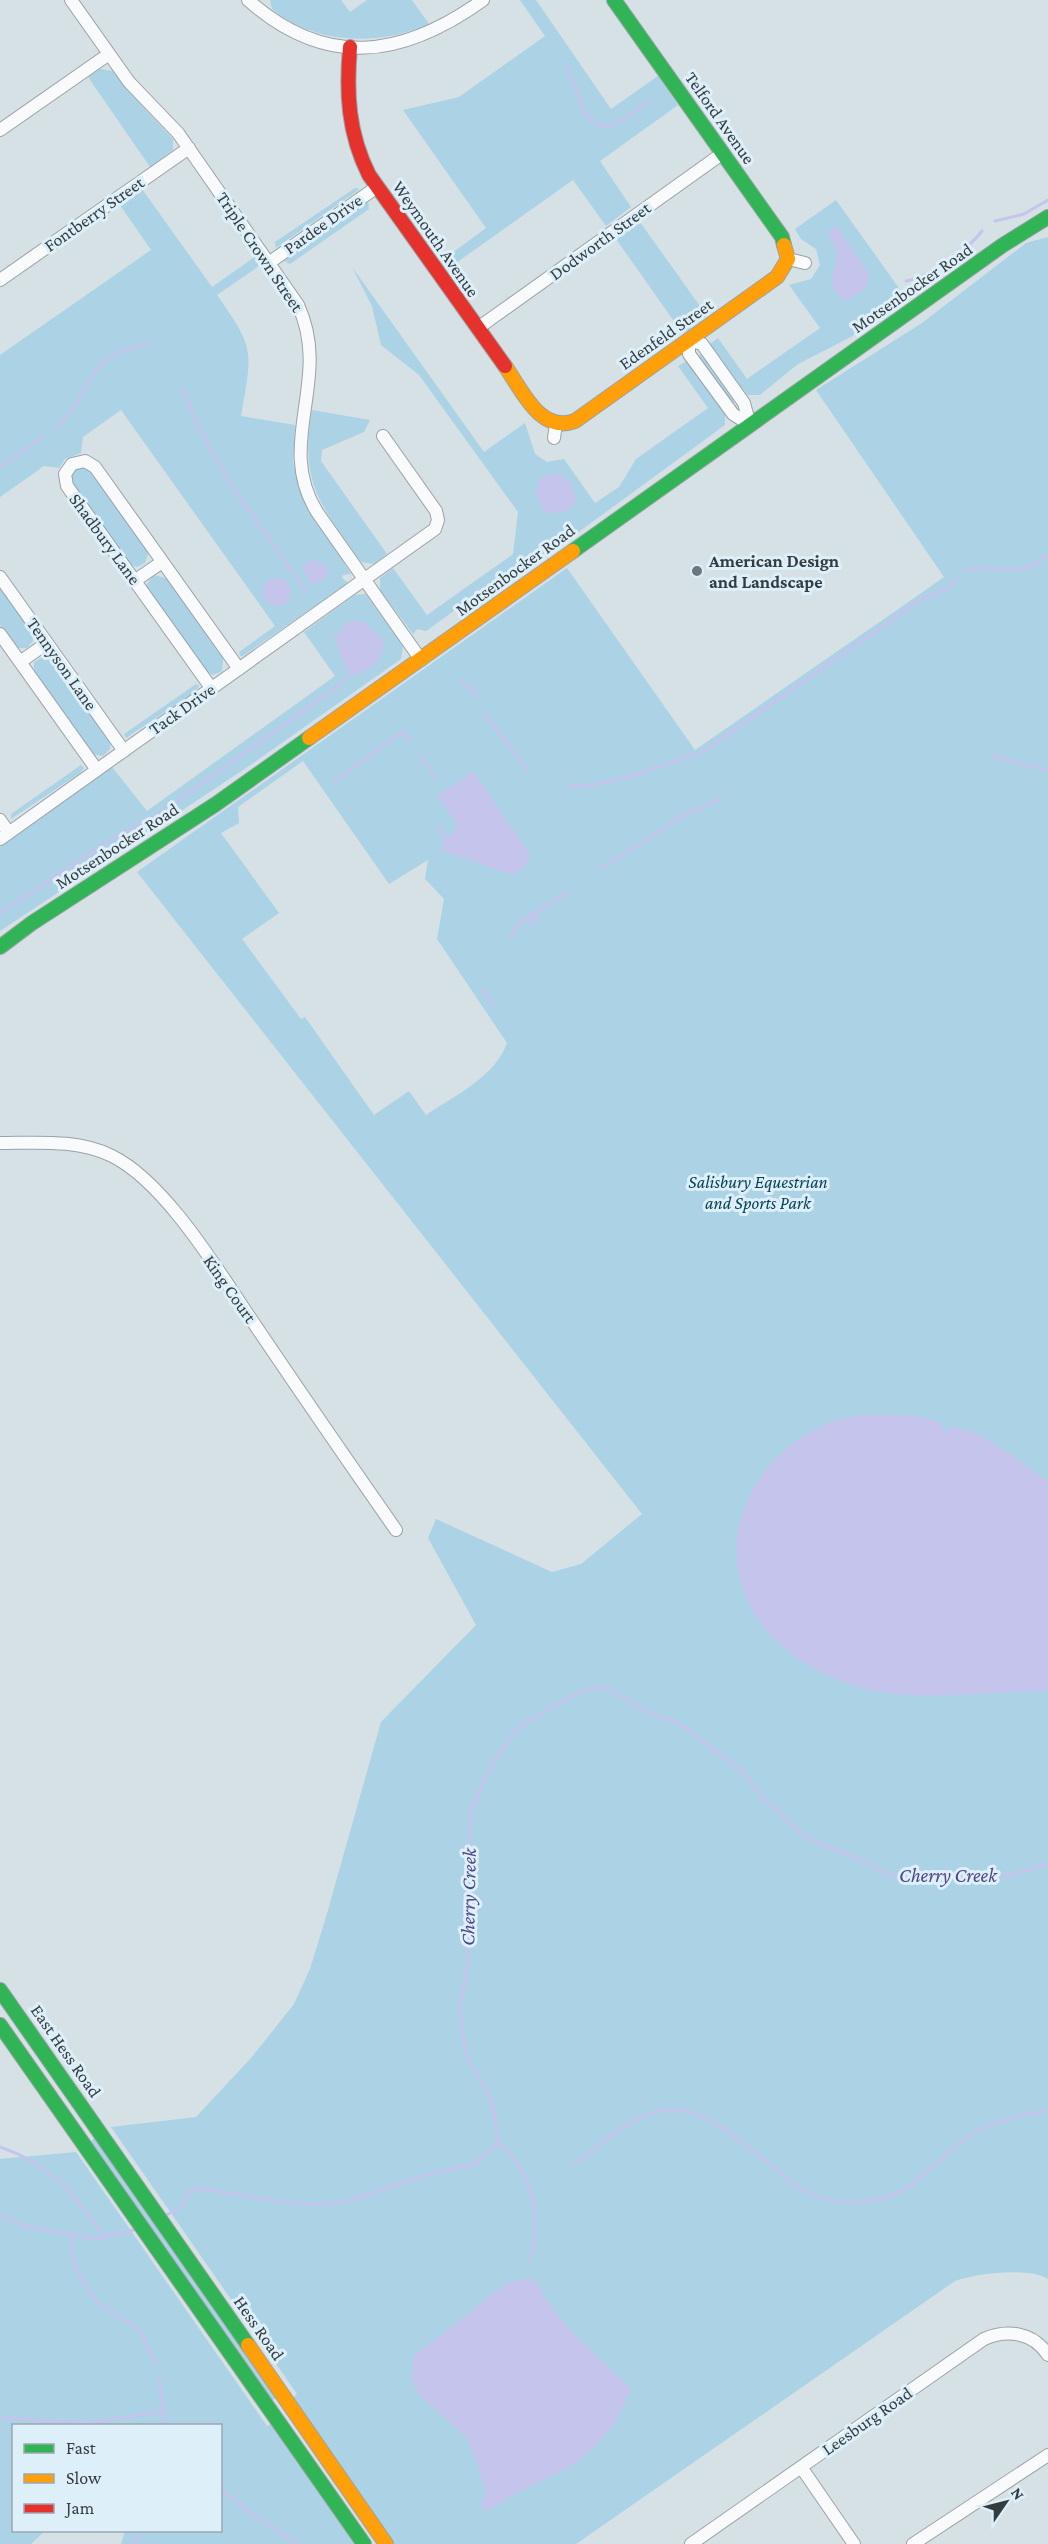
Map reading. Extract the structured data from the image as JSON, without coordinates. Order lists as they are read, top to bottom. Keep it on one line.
{"streets":{"main road":["Telford Avenue","Weymouth Avenue","Motsenbocker Road","Edenfeld Street","East Hess Road","Hess Road"],"street":["Fontberry Street","Pardee Drive","Dodworth Street","Triple Crown Street","Shadbury Lane","Tennyson Lane","Tack Drive","King Court","Leesburg Road"]},"crossings":[["Telford Avenue","Dodworth Street"],["Telford Avenue","Edenfeld Street"],["Fontberry Street","Triple Crown Street"],["Pardee Drive","Weymouth Avenue"],["Pardee Drive","Triple Crown Street"],["Weymouth Avenue","Dodworth Street"],["Weymouth Avenue","Edenfeld Street"],["Triple Crown Street","Motsenbocker Road"],["Triple Crown Street","Tack Drive"],["Shadbury Lane","Tack Drive"],["Tennyson Lane","Tack Drive"],["East Hess Road","Hess Road"]],"water":["Cherry Creek"],"parks":["Salisbury Equestrian and Sports Park"],"places":["American Design and Landscape"],"legend":["Fast","Slow","Jam"],"north":"top right"}
